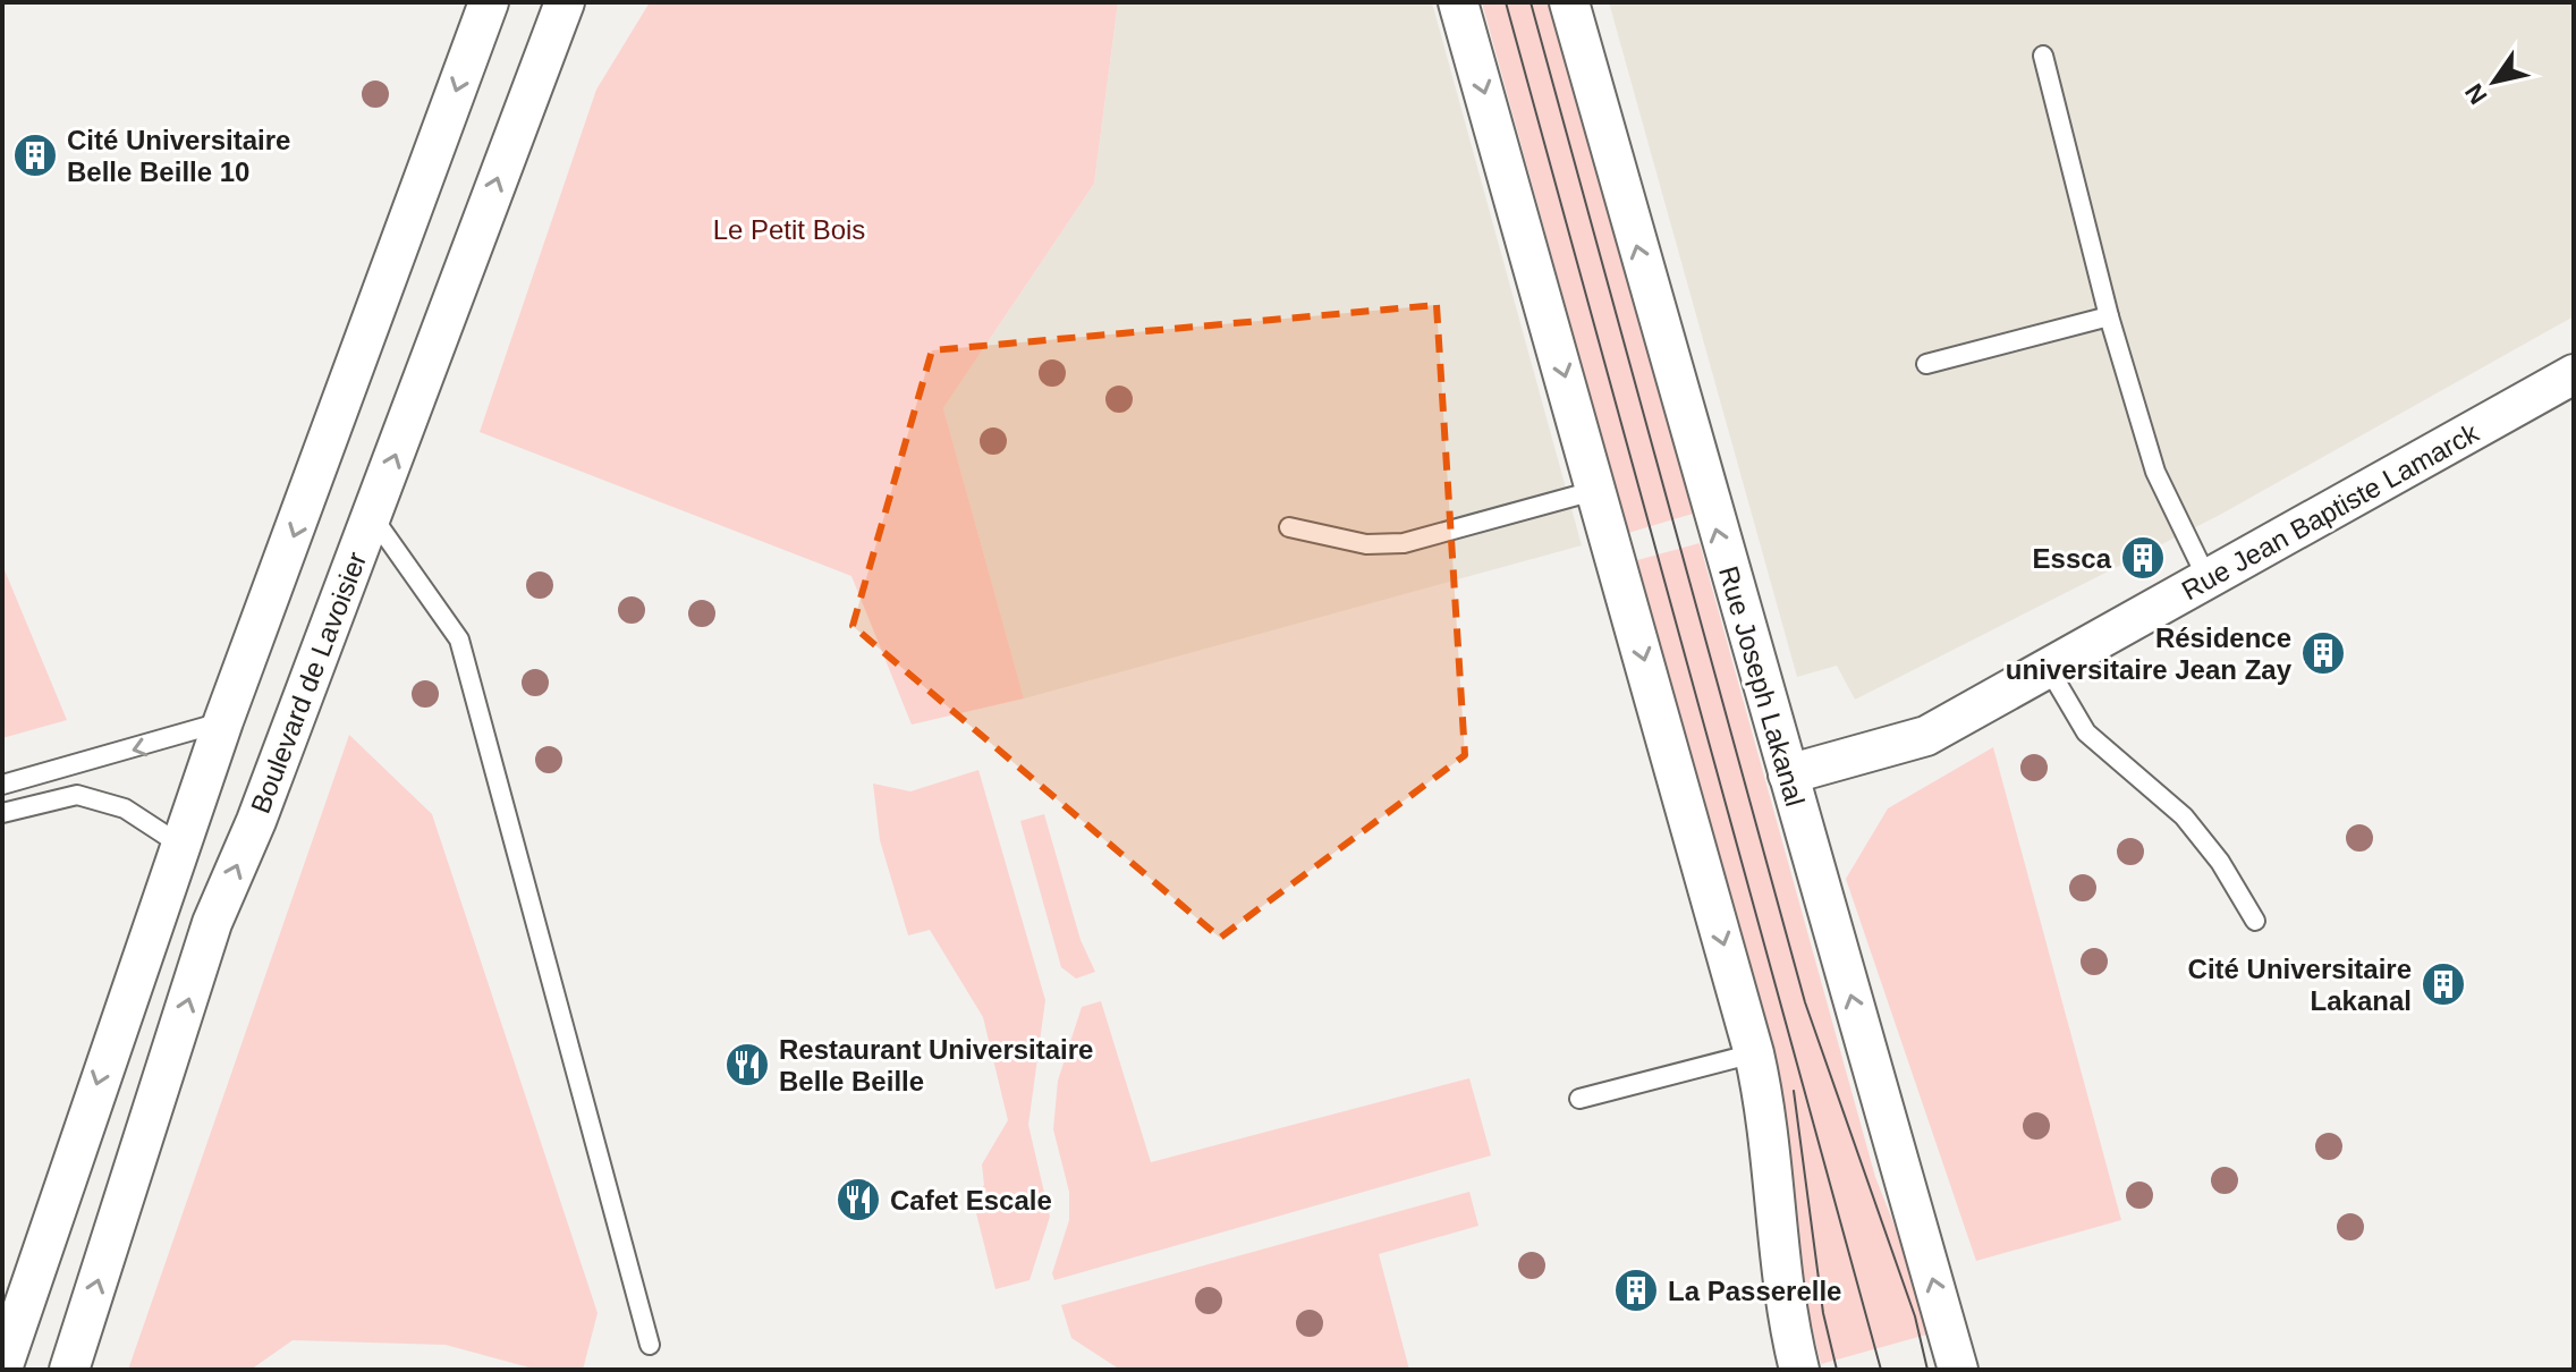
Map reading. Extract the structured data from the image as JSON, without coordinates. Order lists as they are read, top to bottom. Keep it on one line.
{"streets":{"street":["Rue Jean Baptiste Lamarck","Boulevard de Lavoisier","Rue Joseph Lakanal"]},"crossings":[["Rue Jean Baptiste Lamarck","Rue Joseph Lakanal"]],"parks":["Le Petit Bois"],"places":{"building":["Cité Universitaire Belle Beille 10","Essca","Résidence universitaire Jean Zay","Cité Universitaire Lakanal","La Passerelle"],"restaurant":["Restaurant Universitaire Belle Beille","Cafet Escale"]},"north":"bottom left"}
